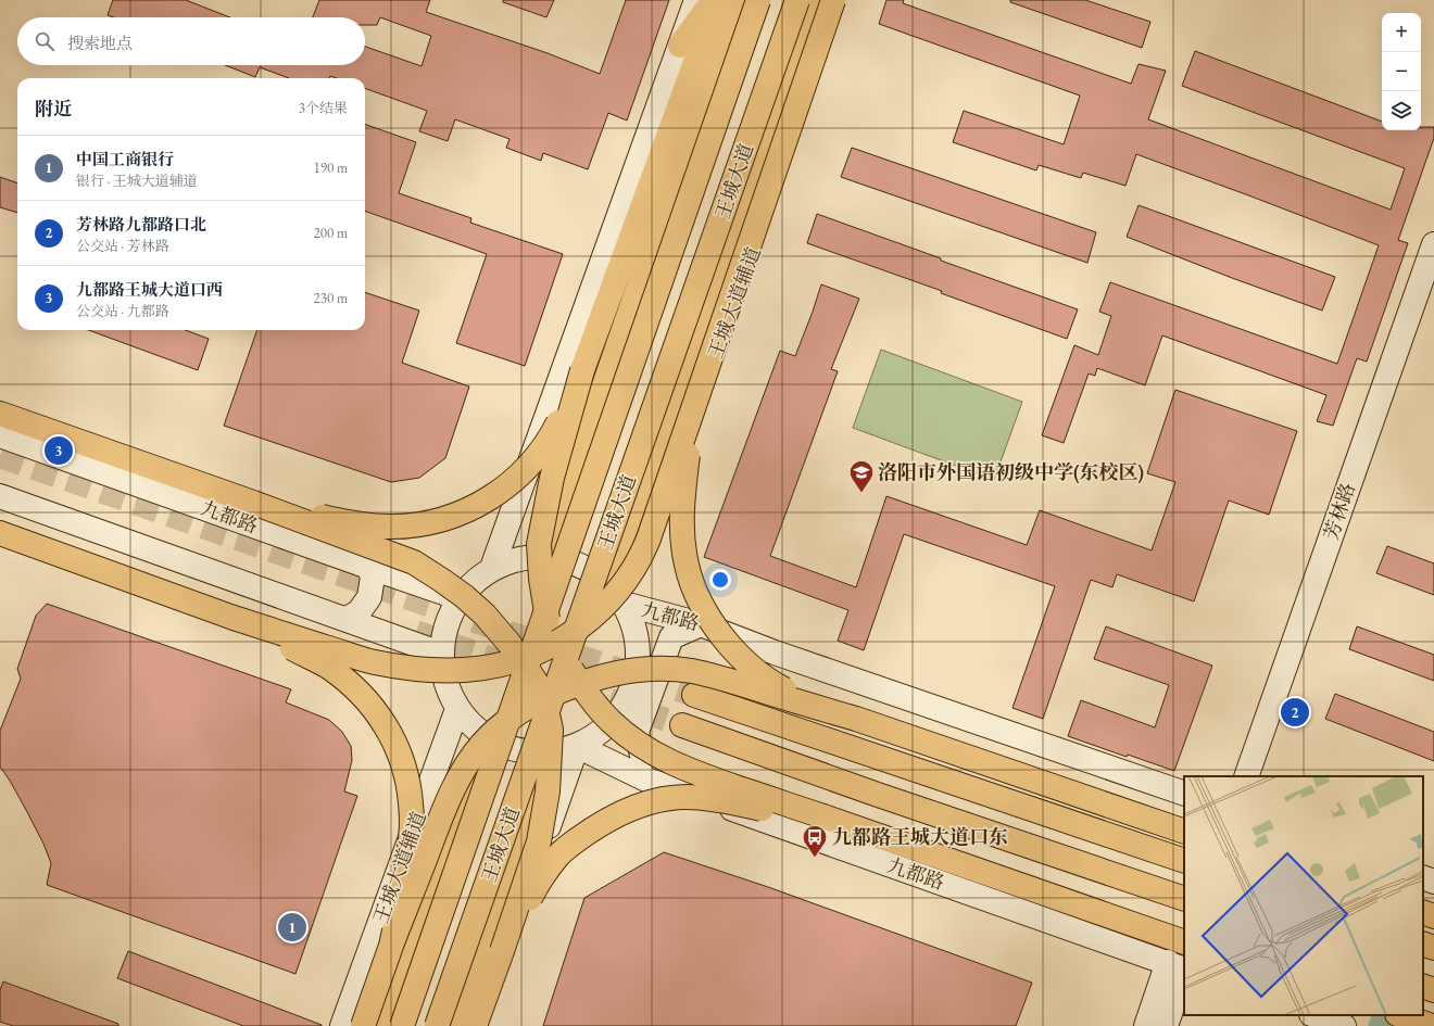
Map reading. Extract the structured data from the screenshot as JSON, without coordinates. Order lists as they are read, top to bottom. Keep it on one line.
{"streets":{"main road":["王城大道","王城大道辅道","芳林路","九都路"]},"crossings":[["王城大道","九都路"],["王城大道辅道","九都路"]],"places":{"school or university":["洛阳市外国语初级中学(东校区)"],"bus stop":["九都路王城大道口东"]},"page":{"map_buttons":["+","−"],"search":"搜索地点","heading":["附近","3个结果"],"list":[{"mark":"1","name":"中国工商银行","note":"银行 · 王城大道辅道","value":"190 m"},{"mark":"2","name":"芳林路九都路口北","note":"公交站 · 芳林路","value":"200 m"},{"mark":"3","name":"九都路王城大道口西","note":"公交站 · 九都路","value":"230 m"}],"pins":["3","2","1"]}}
